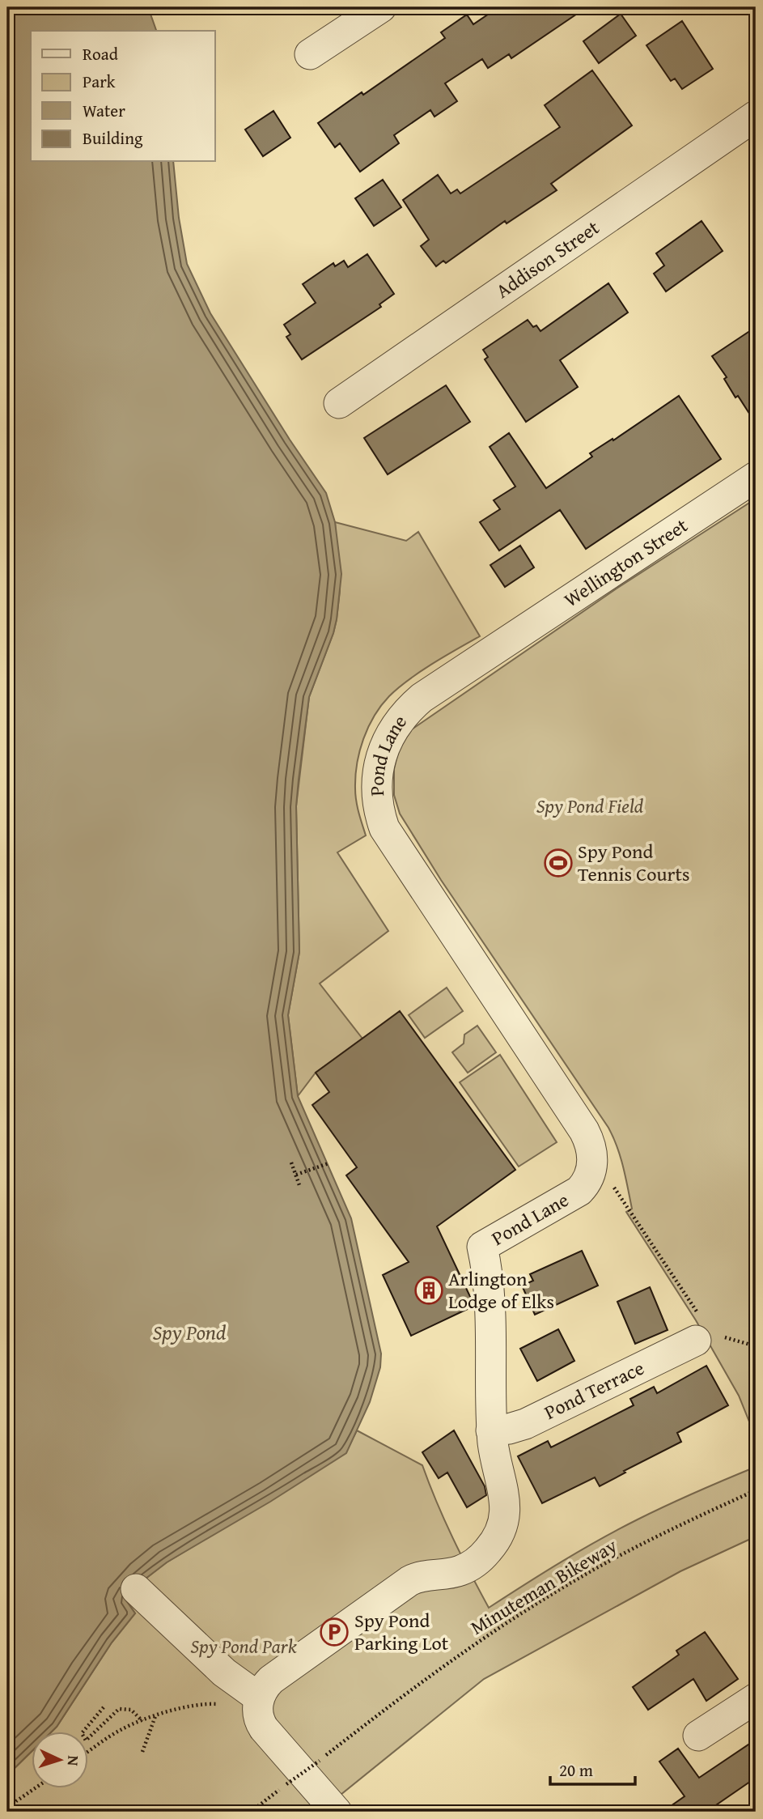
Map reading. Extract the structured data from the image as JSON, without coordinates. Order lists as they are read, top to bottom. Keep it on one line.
{"streets":{"street":["Addison Street","Wellington Street","Pond Lane","Pond Terrace"],"path":["Minuteman Bikeway"]},"crossings":[["Wellington Street","Pond Lane"],["Pond Lane","Pond Terrace"]],"water":["Spy Pond"],"parks":["Spy Pond Field","Spy Pond Park"],"places":{"sports":["Spy Pond Tennis Courts"],"building":["Arlington Lodge of Elks"],"parking":["Spy Pond Parking Lot"]},"legend":["Road","Park","Water","Building"],"scale_bar":"20 m","north":"right"}
